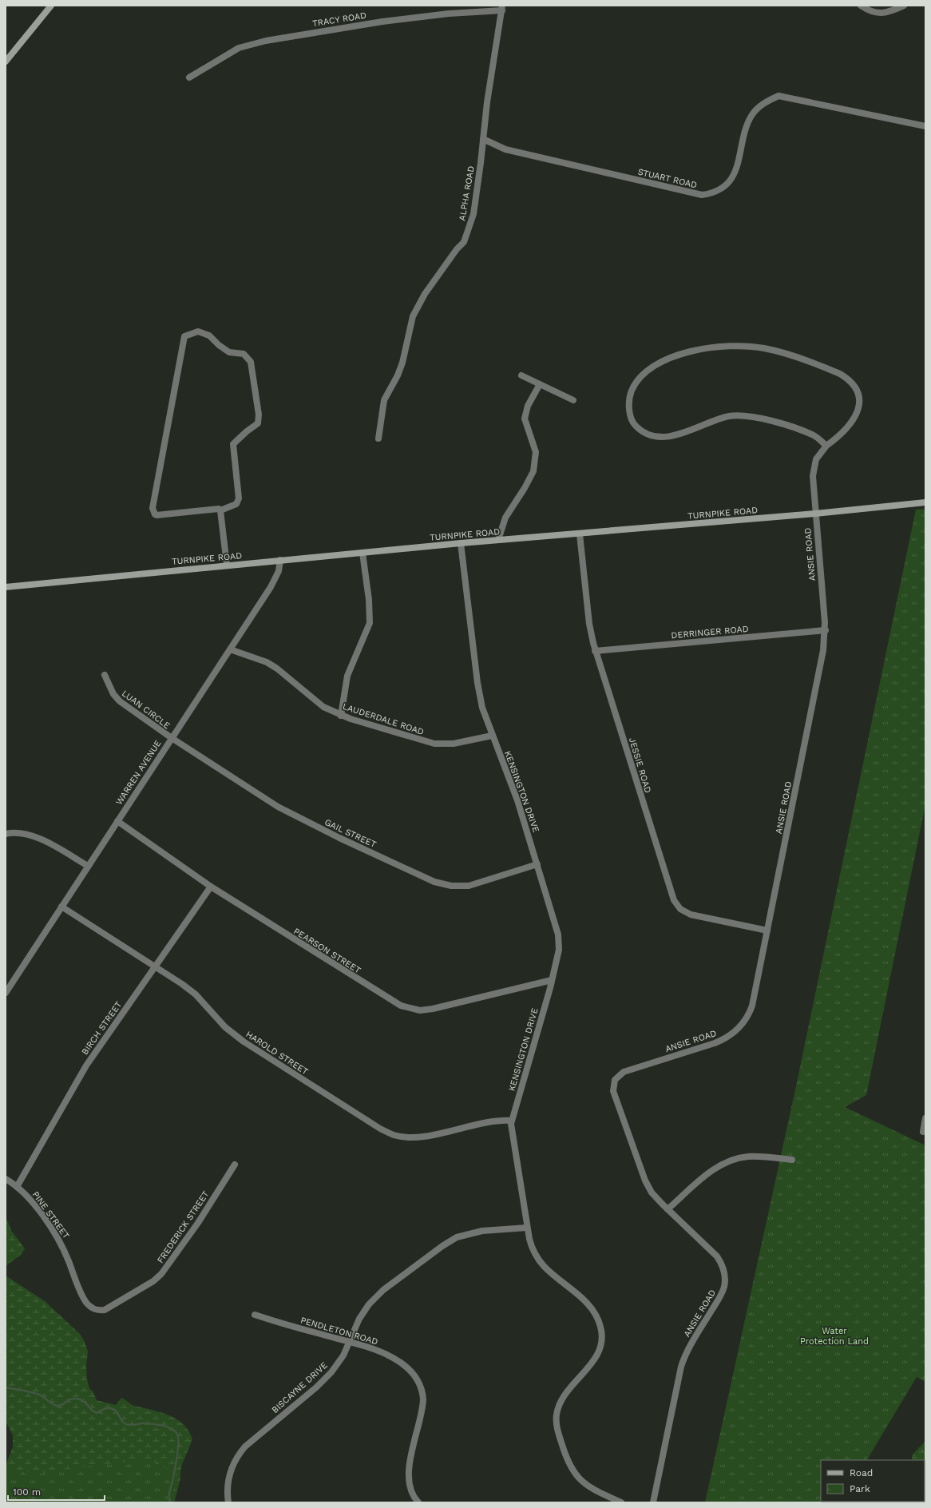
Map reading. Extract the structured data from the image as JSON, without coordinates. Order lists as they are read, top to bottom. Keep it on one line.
{"streets":{"main road":["TURNPIKE ROAD"],"street":["TRACY ROAD","STUART ROAD","ALPHA ROAD","ANSIE ROAD","DERRINGER ROAD","LUAN CIRCLE","LAUDERDALE ROAD","JESSIE ROAD","WARREN AVENUE","KENSINGTON DRIVE","GAIL STREET","PEARSON STREET","BIRCH STREET","HAROLD STREET","PINE STREET","FREDERICK STREET","PENDLETON ROAD","BISCAYNE DRIVE"]},"crossings":[["TRACY ROAD","ALPHA ROAD"],["STUART ROAD","ALPHA ROAD"],["TURNPIKE ROAD","ANSIE ROAD"],["TURNPIKE ROAD","JESSIE ROAD"],["TURNPIKE ROAD","WARREN AVENUE"],["TURNPIKE ROAD","KENSINGTON DRIVE"],["ANSIE ROAD","DERRINGER ROAD"],["ANSIE ROAD","JESSIE ROAD"],["DERRINGER ROAD","JESSIE ROAD"],["LUAN CIRCLE","WARREN AVENUE"],["LUAN CIRCLE","GAIL STREET"],["LAUDERDALE ROAD","WARREN AVENUE"],["LAUDERDALE ROAD","KENSINGTON DRIVE"],["WARREN AVENUE","GAIL STREET"],["WARREN AVENUE","PEARSON STREET"],["WARREN AVENUE","HAROLD STREET"],["KENSINGTON DRIVE","GAIL STREET"],["KENSINGTON DRIVE","PEARSON STREET"],["KENSINGTON DRIVE","HAROLD STREET"],["KENSINGTON DRIVE","BISCAYNE DRIVE"],["PEARSON STREET","BIRCH STREET"],["BIRCH STREET","HAROLD STREET"],["BIRCH STREET","PINE STREET"],["PINE STREET","FREDERICK STREET"],["PENDLETON ROAD","BISCAYNE DRIVE"]],"parks":["Water Protection Land"],"legend":["Road","Park"],"scale_bar":"100 m"}
